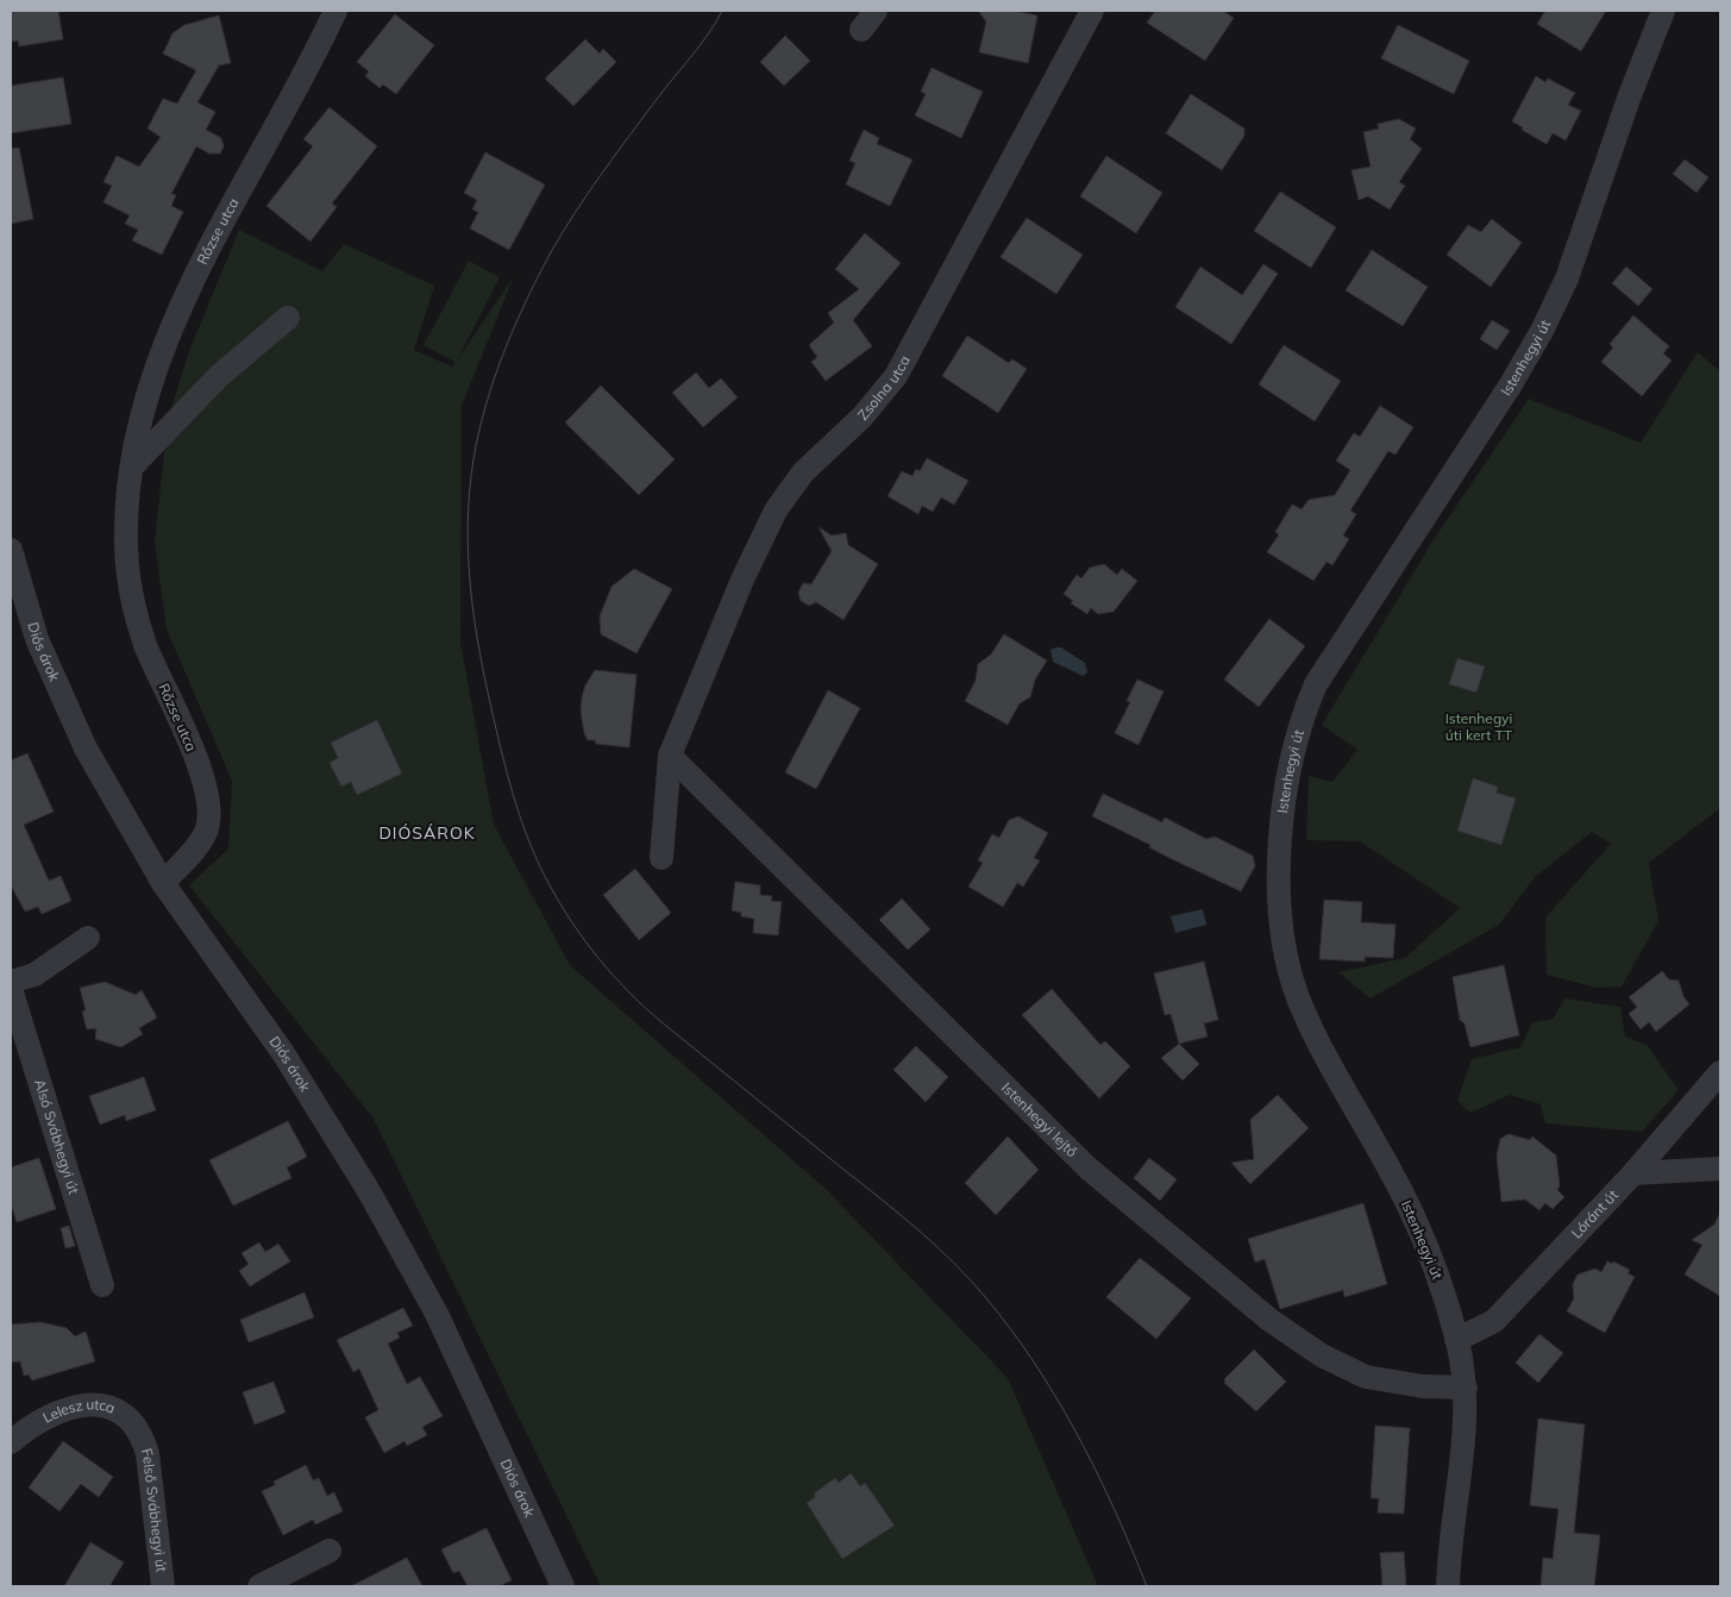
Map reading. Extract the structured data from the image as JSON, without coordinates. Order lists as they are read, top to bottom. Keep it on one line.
{"streets":{"street":["Rőzse utca","Istenhegyi út","Zsolna utca","Diós árok","Istenhegyi lejtő","Alsó Svábhegyi út","Lóránt út","Lelesz utca","Felső Svábhegyi út"]},"crossings":[["Rőzse utca","Diós árok"],["Istenhegyi út","Istenhegyi lejtő"],["Istenhegyi út","Lóránt út"],["Zsolna utca","Istenhegyi lejtő"],["Lelesz utca","Felső Svábhegyi út"]],"districts":["DIÓSÁROK"],"parks":["Istenhegyi úti kert TT"]}
